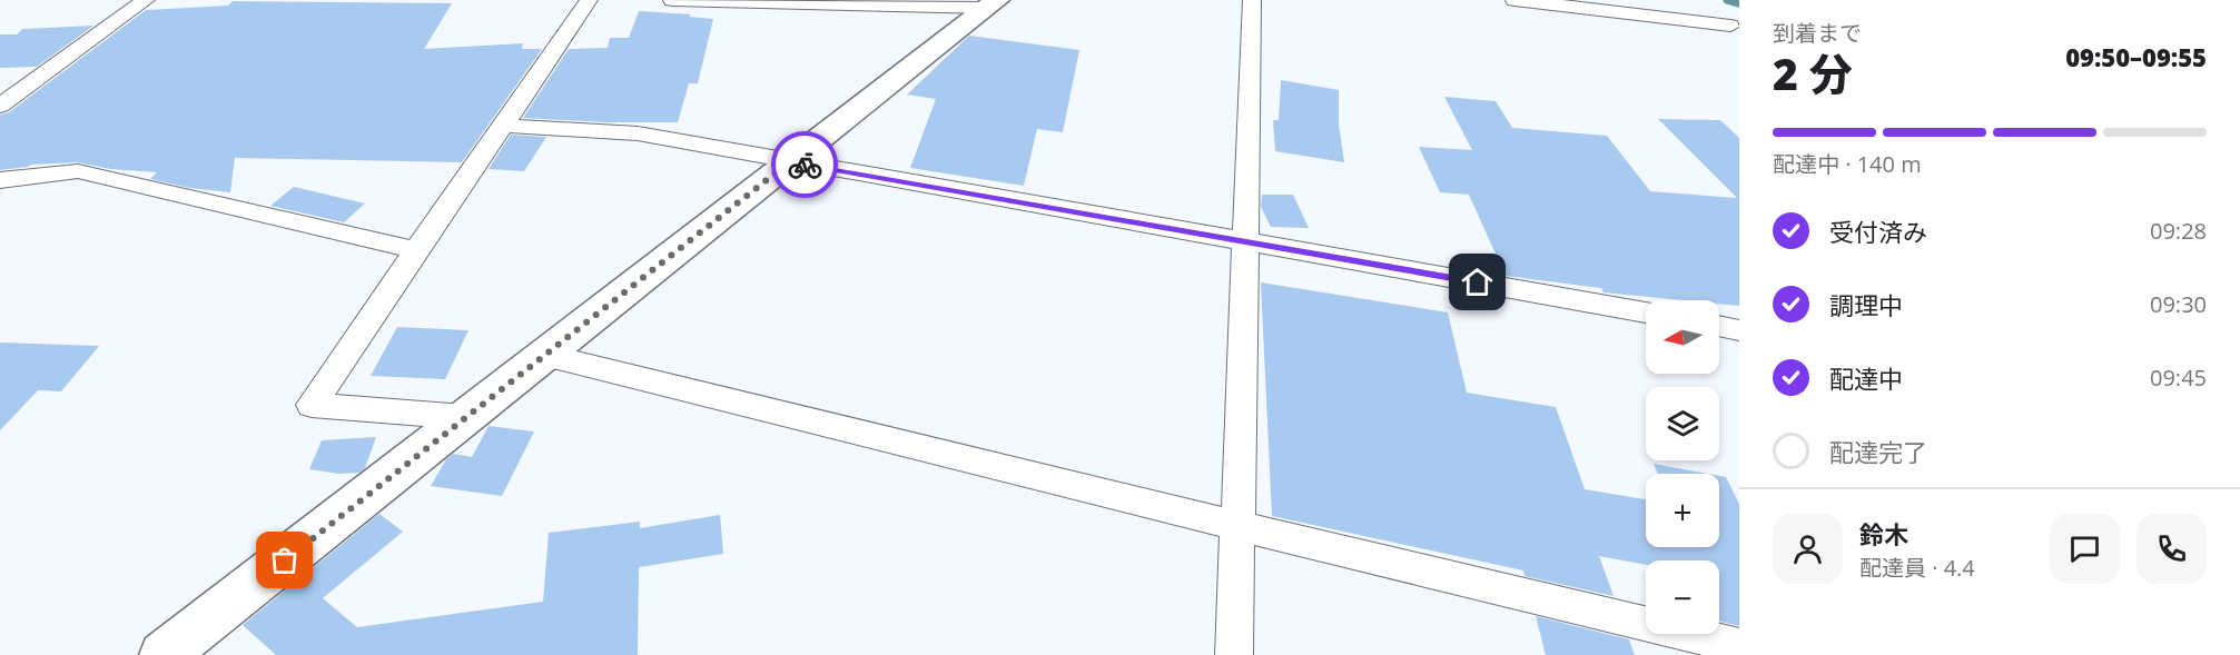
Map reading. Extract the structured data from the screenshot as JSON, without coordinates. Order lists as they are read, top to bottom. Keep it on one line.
{"north":"left","page":{"heading":["2 分","到着まで","09:50–09:55"],"panel":["鈴木","配達員 · 4.4"],"bar":"配達中 · 140 m","list":[["受付済み","09:28"],["調理中","09:30"],["配達中","09:45"],"配達完了"],"map_buttons":["+","−"]}}
